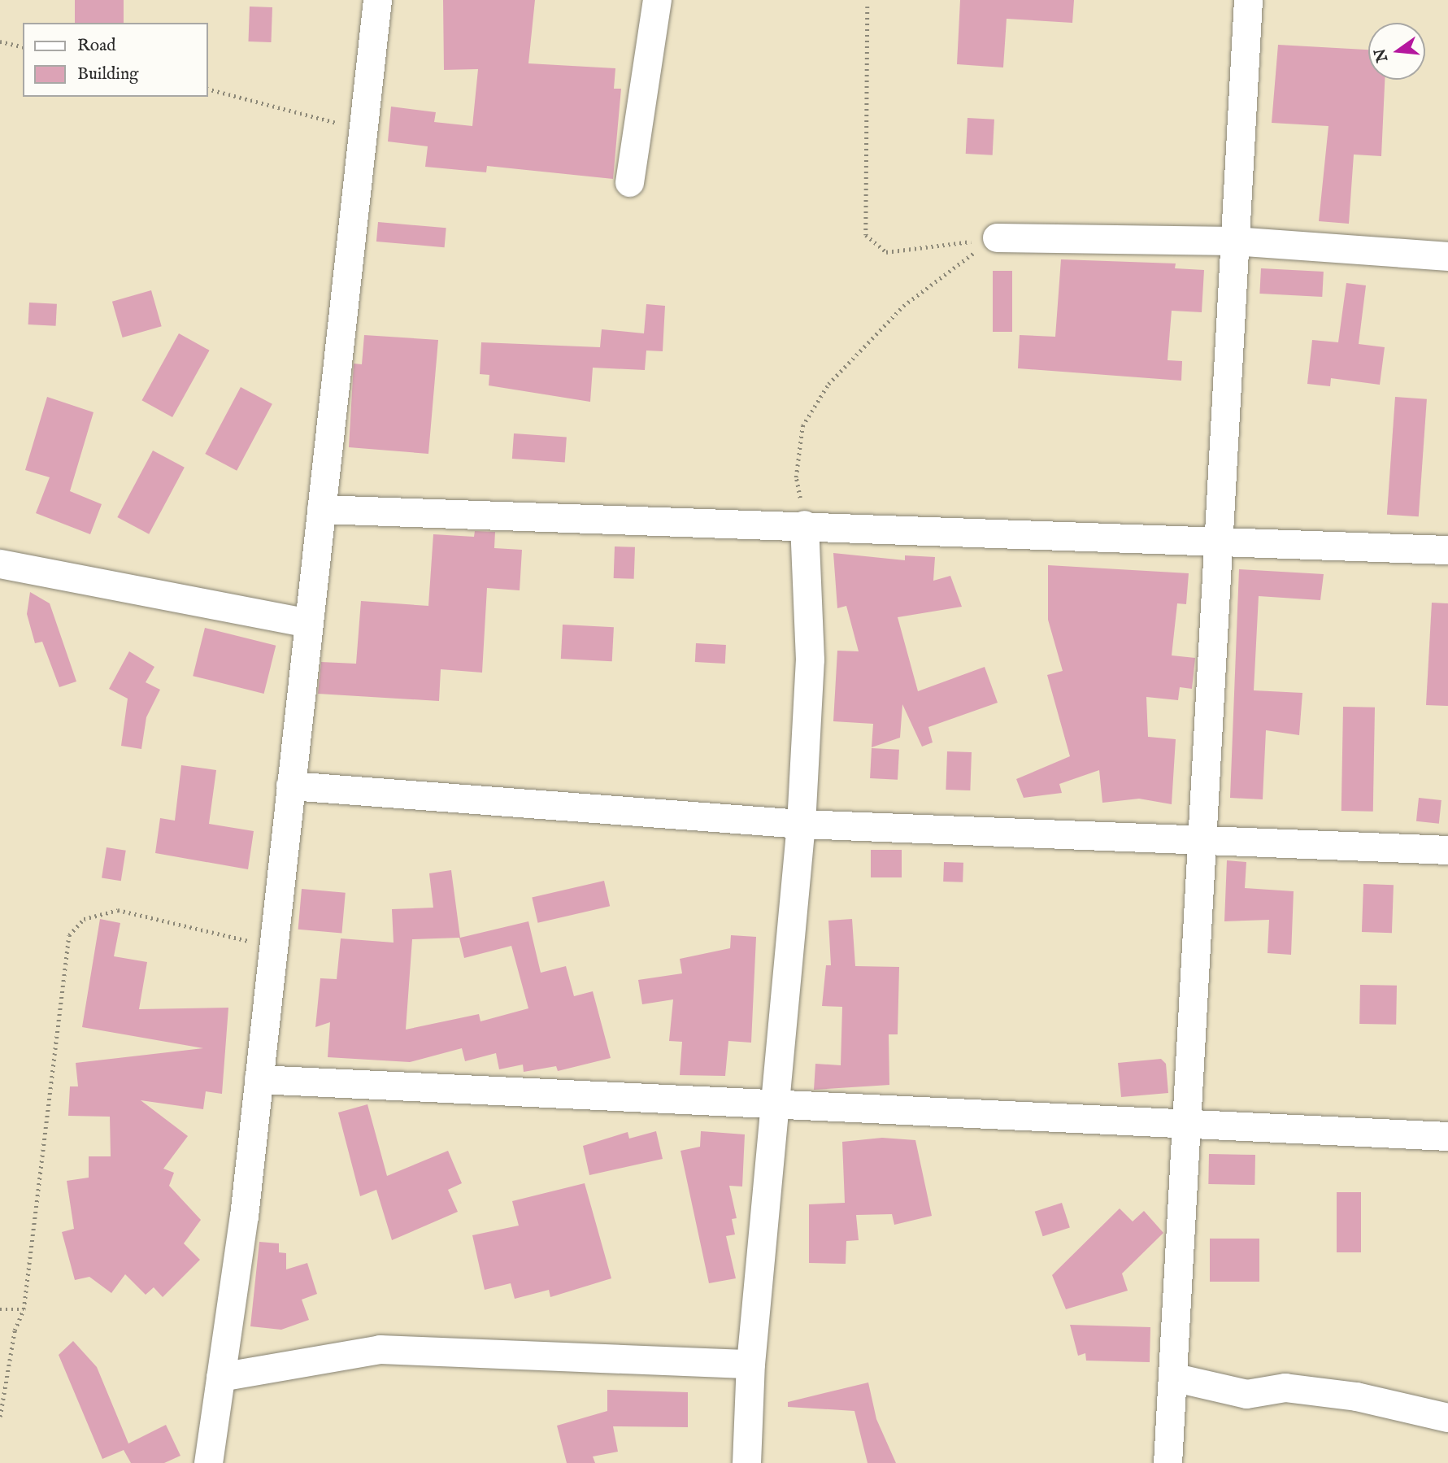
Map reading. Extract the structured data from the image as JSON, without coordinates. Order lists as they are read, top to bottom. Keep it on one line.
{"legend":["Road","Building"],"north":"left"}
